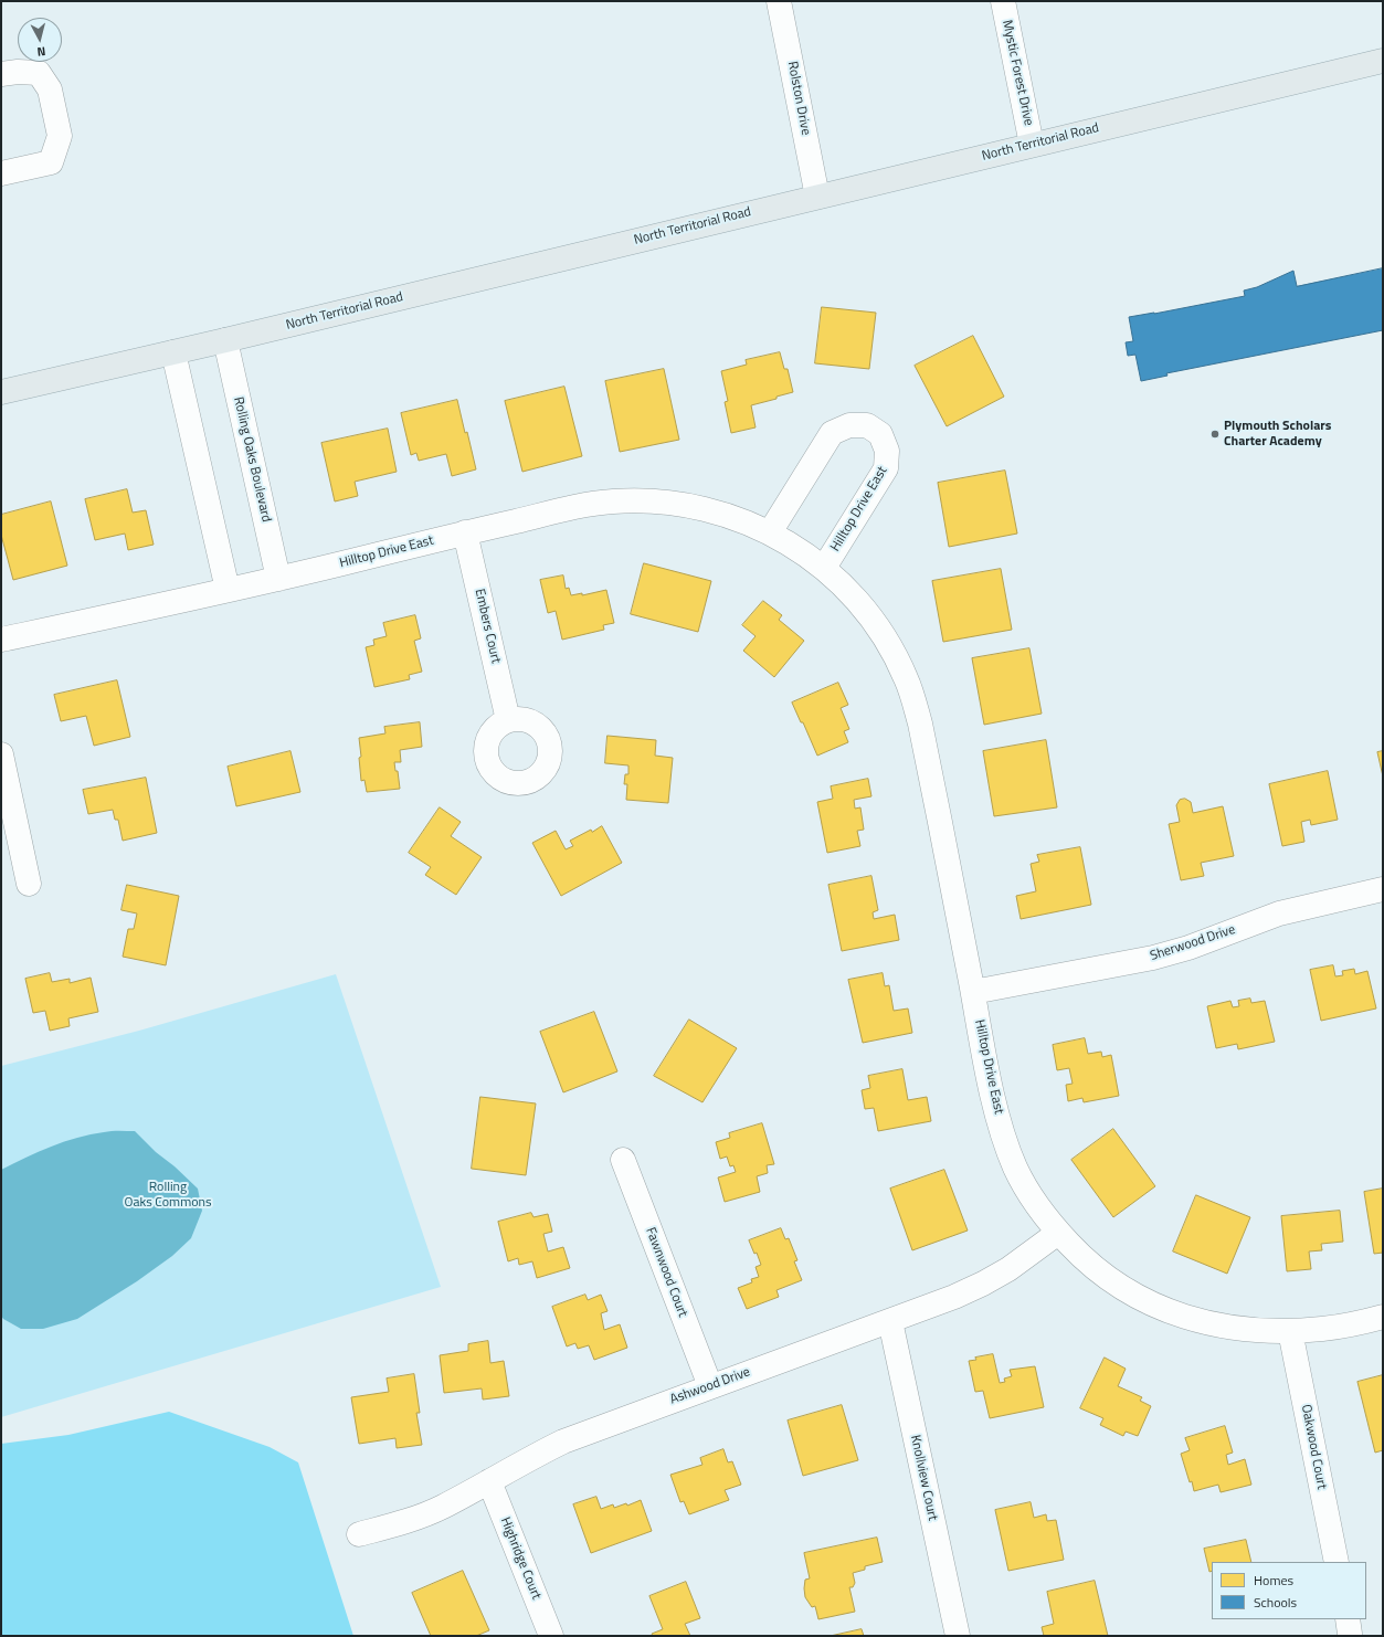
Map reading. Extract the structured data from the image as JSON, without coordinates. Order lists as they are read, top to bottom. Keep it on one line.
{"streets":{"main road":["North Territorial Road"],"street":["Mystic Forest Drive","Rolston Drive","Rolling Oaks Boulevard","Hilltop Drive East","Embers Court","Sherwood Drive","Fawnwood Court","Ashwood Drive","Oakwood Court","Knollview Court","Highridge Court"]},"crossings":[["Mystic Forest Drive","North Territorial Road"],["Rolston Drive","North Territorial Road"],["North Territorial Road","Rolling Oaks Boulevard"],["Rolling Oaks Boulevard","Hilltop Drive East"],["Hilltop Drive East","Embers Court"],["Hilltop Drive East","Sherwood Drive"],["Hilltop Drive East","Ashwood Drive"],["Hilltop Drive East","Oakwood Court"],["Fawnwood Court","Ashwood Drive"],["Ashwood Drive","Knollview Court"],["Ashwood Drive","Highridge Court"]],"parks":["Rolling Oaks Commons"],"places":["Plymouth Scholars Charter Academy"],"legend":["Homes","Schools"],"north":"bottom"}
